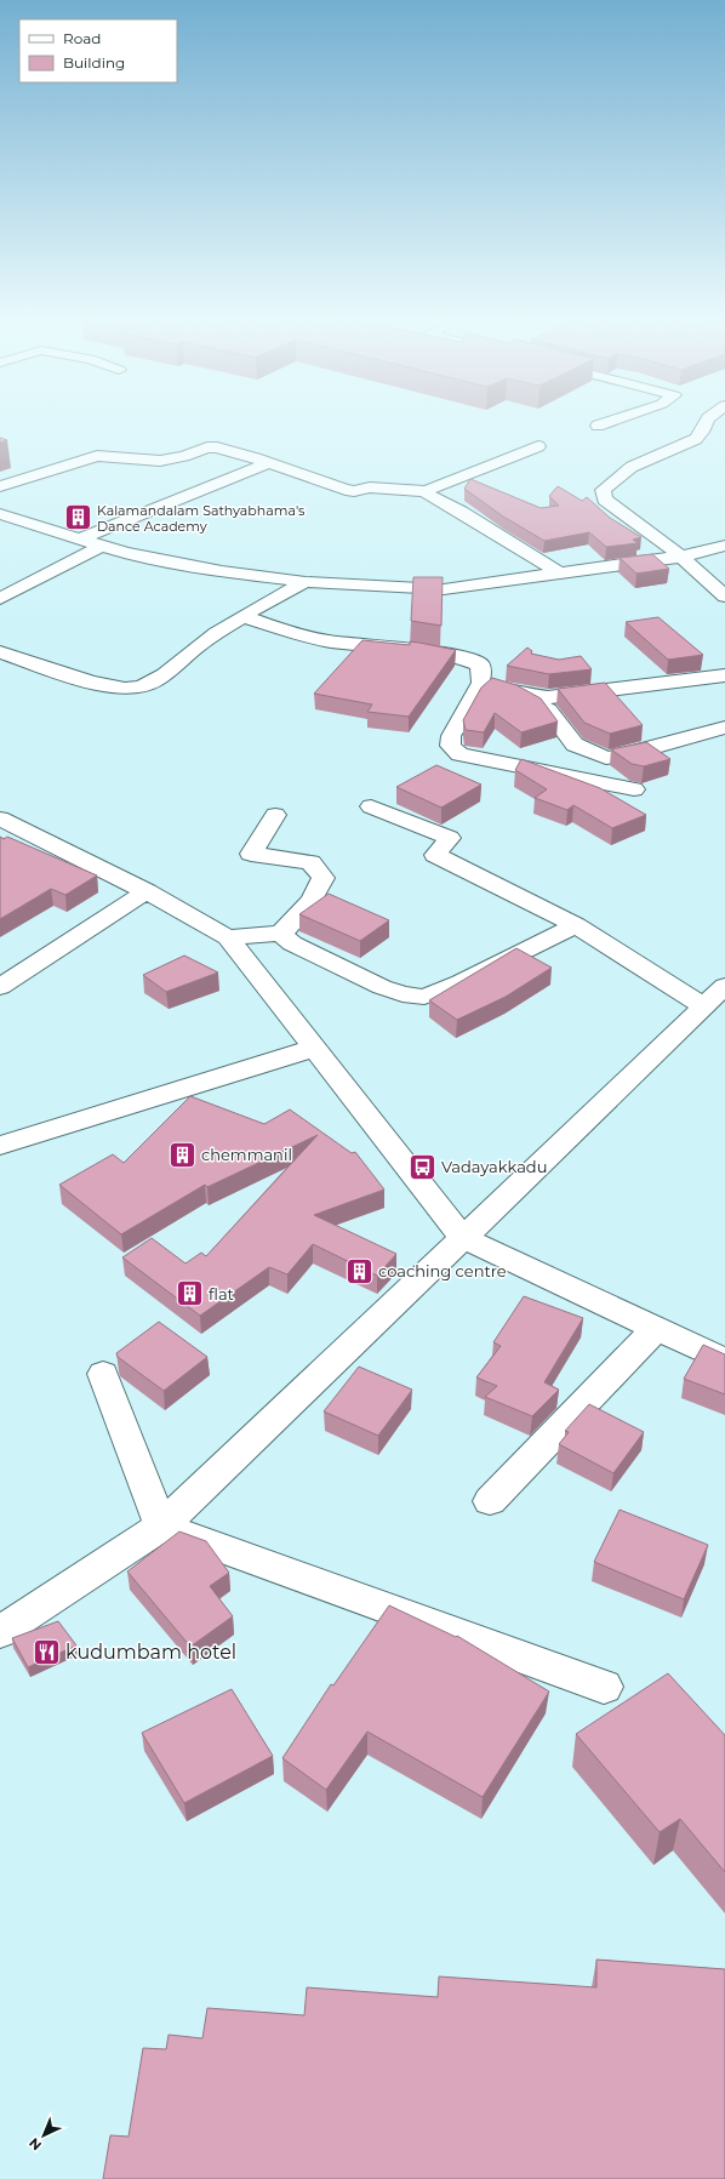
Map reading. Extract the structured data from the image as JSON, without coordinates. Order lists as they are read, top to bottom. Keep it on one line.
{"places":{"building":["Kalamandalam Sathyabhama's Dance Academy","chemmanil","coaching centre","flat"],"bus stop":["Vadayakkadu"],"restaurant":["kudumbam hotel"]},"legend":["Road","Building"],"north":"bottom left"}
